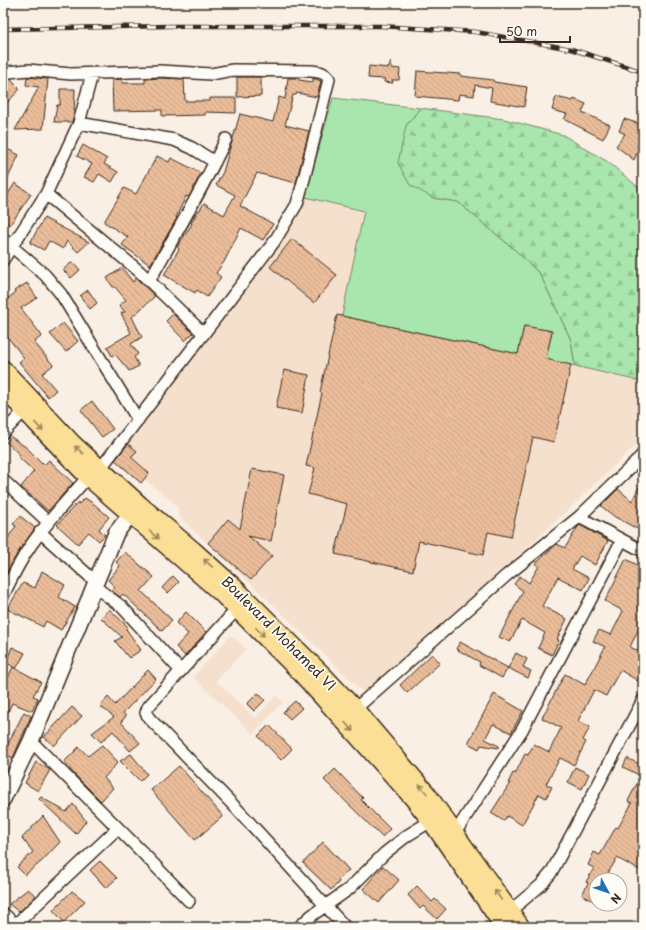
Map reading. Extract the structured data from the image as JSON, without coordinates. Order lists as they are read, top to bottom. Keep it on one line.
{"streets":{"main road":["Boulevard Mohamed VI"]},"scale_bar":"50 m","north":"bottom right"}
